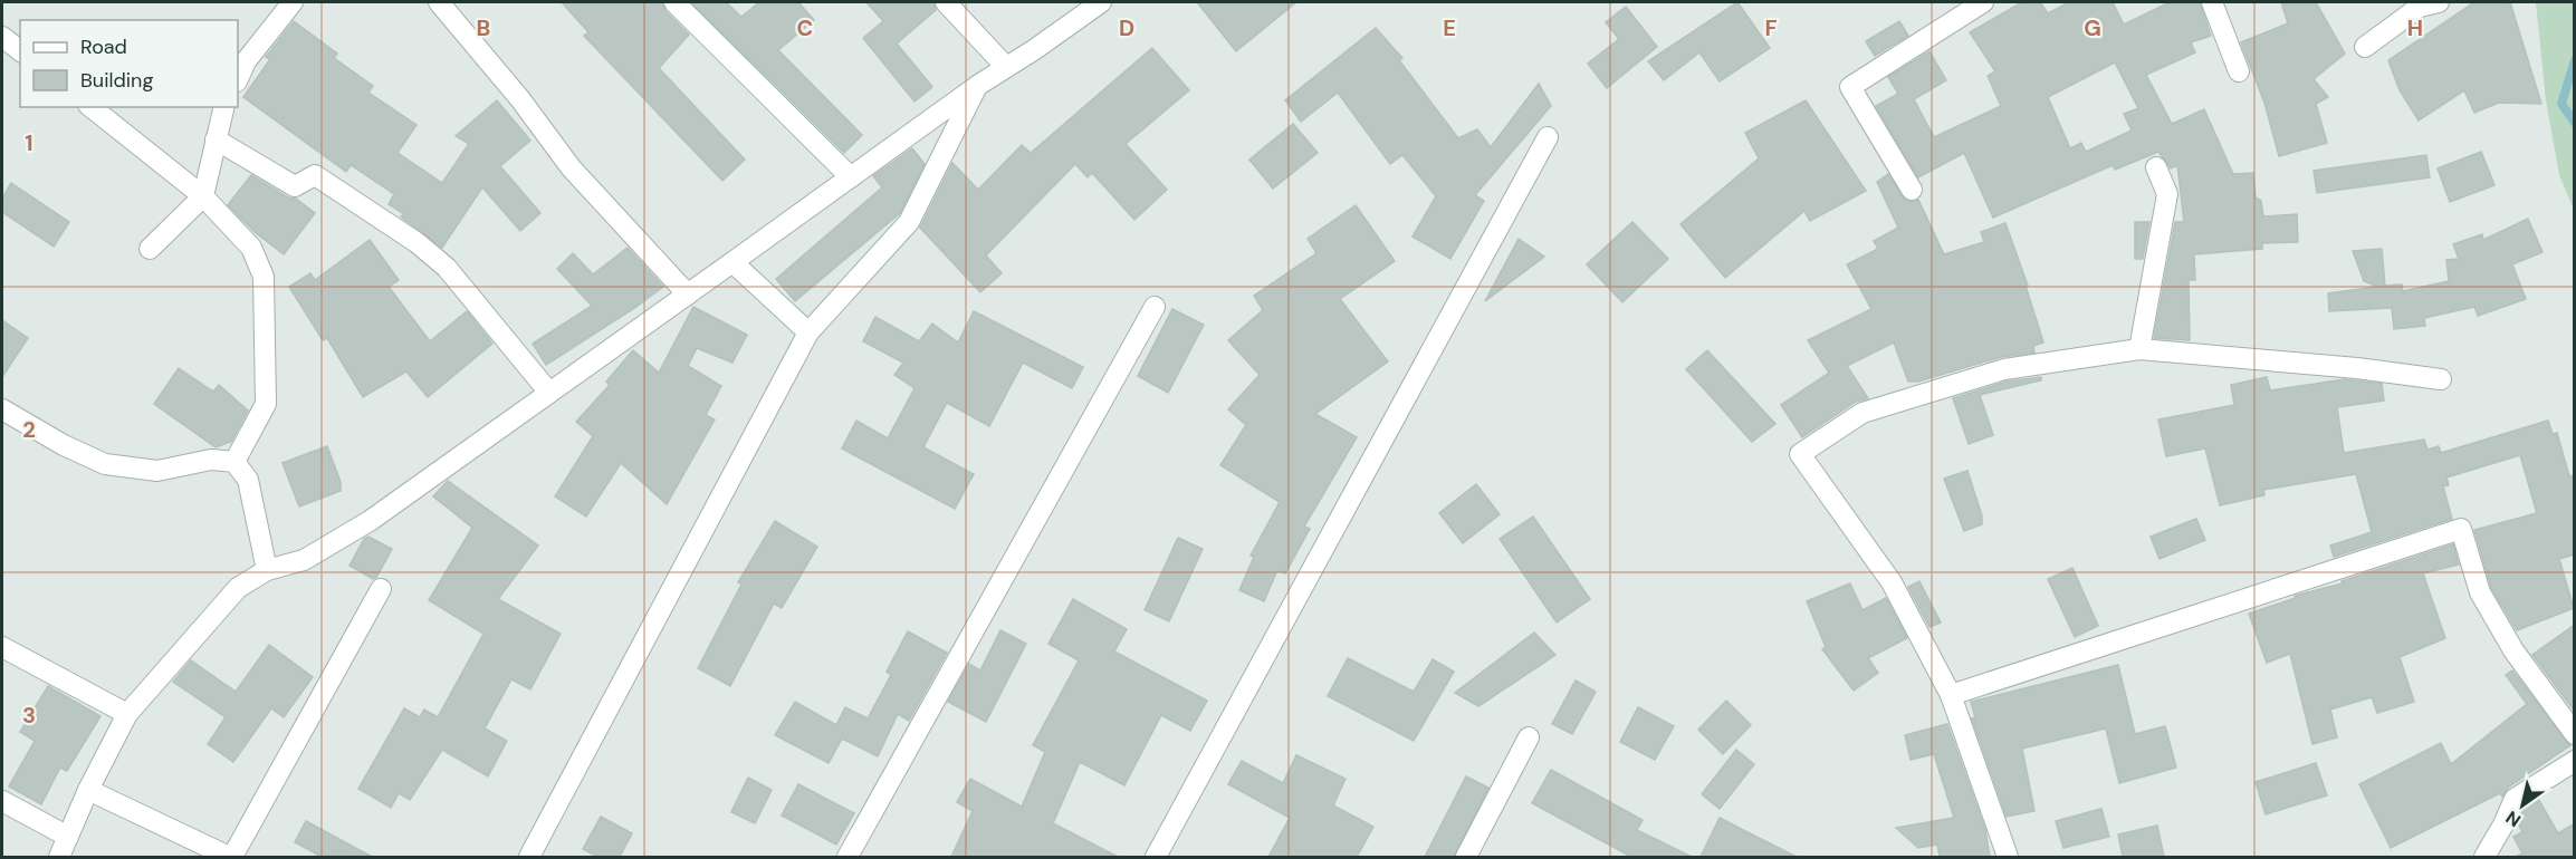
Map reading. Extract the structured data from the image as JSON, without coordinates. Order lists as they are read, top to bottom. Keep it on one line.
{"legend":["Road","Building"],"north":"bottom left","grid":{"columns":["B","C","D","E","F","G","H"],"rows":["1","2","3"]}}
